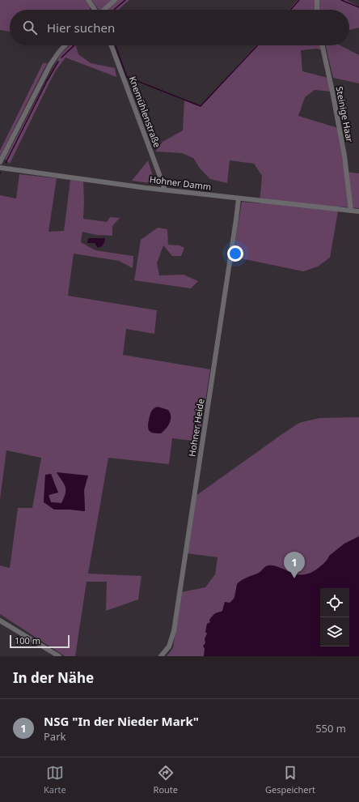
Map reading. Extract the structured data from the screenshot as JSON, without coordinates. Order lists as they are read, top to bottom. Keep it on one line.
{"streets":{"street":["Knemühlenstraße","Steinige Haar","Hohner Damm","Hohner Heide"]},"crossings":[["Knemühlenstraße","Hohner Damm"],["Steinige Haar","Hohner Damm"],["Hohner Damm","Hohner Heide"]],"scale_bar":"100 m","page":{"search":"Hier suchen","pins":"1","scale":"100 m","heading":"In der Nähe","list":[{"mark":"1","name":"NSG \"In der Nieder Mark\"","note":"Park","value":"550 m"}],"nav":["Karte","Route","Gespeichert"]}}
